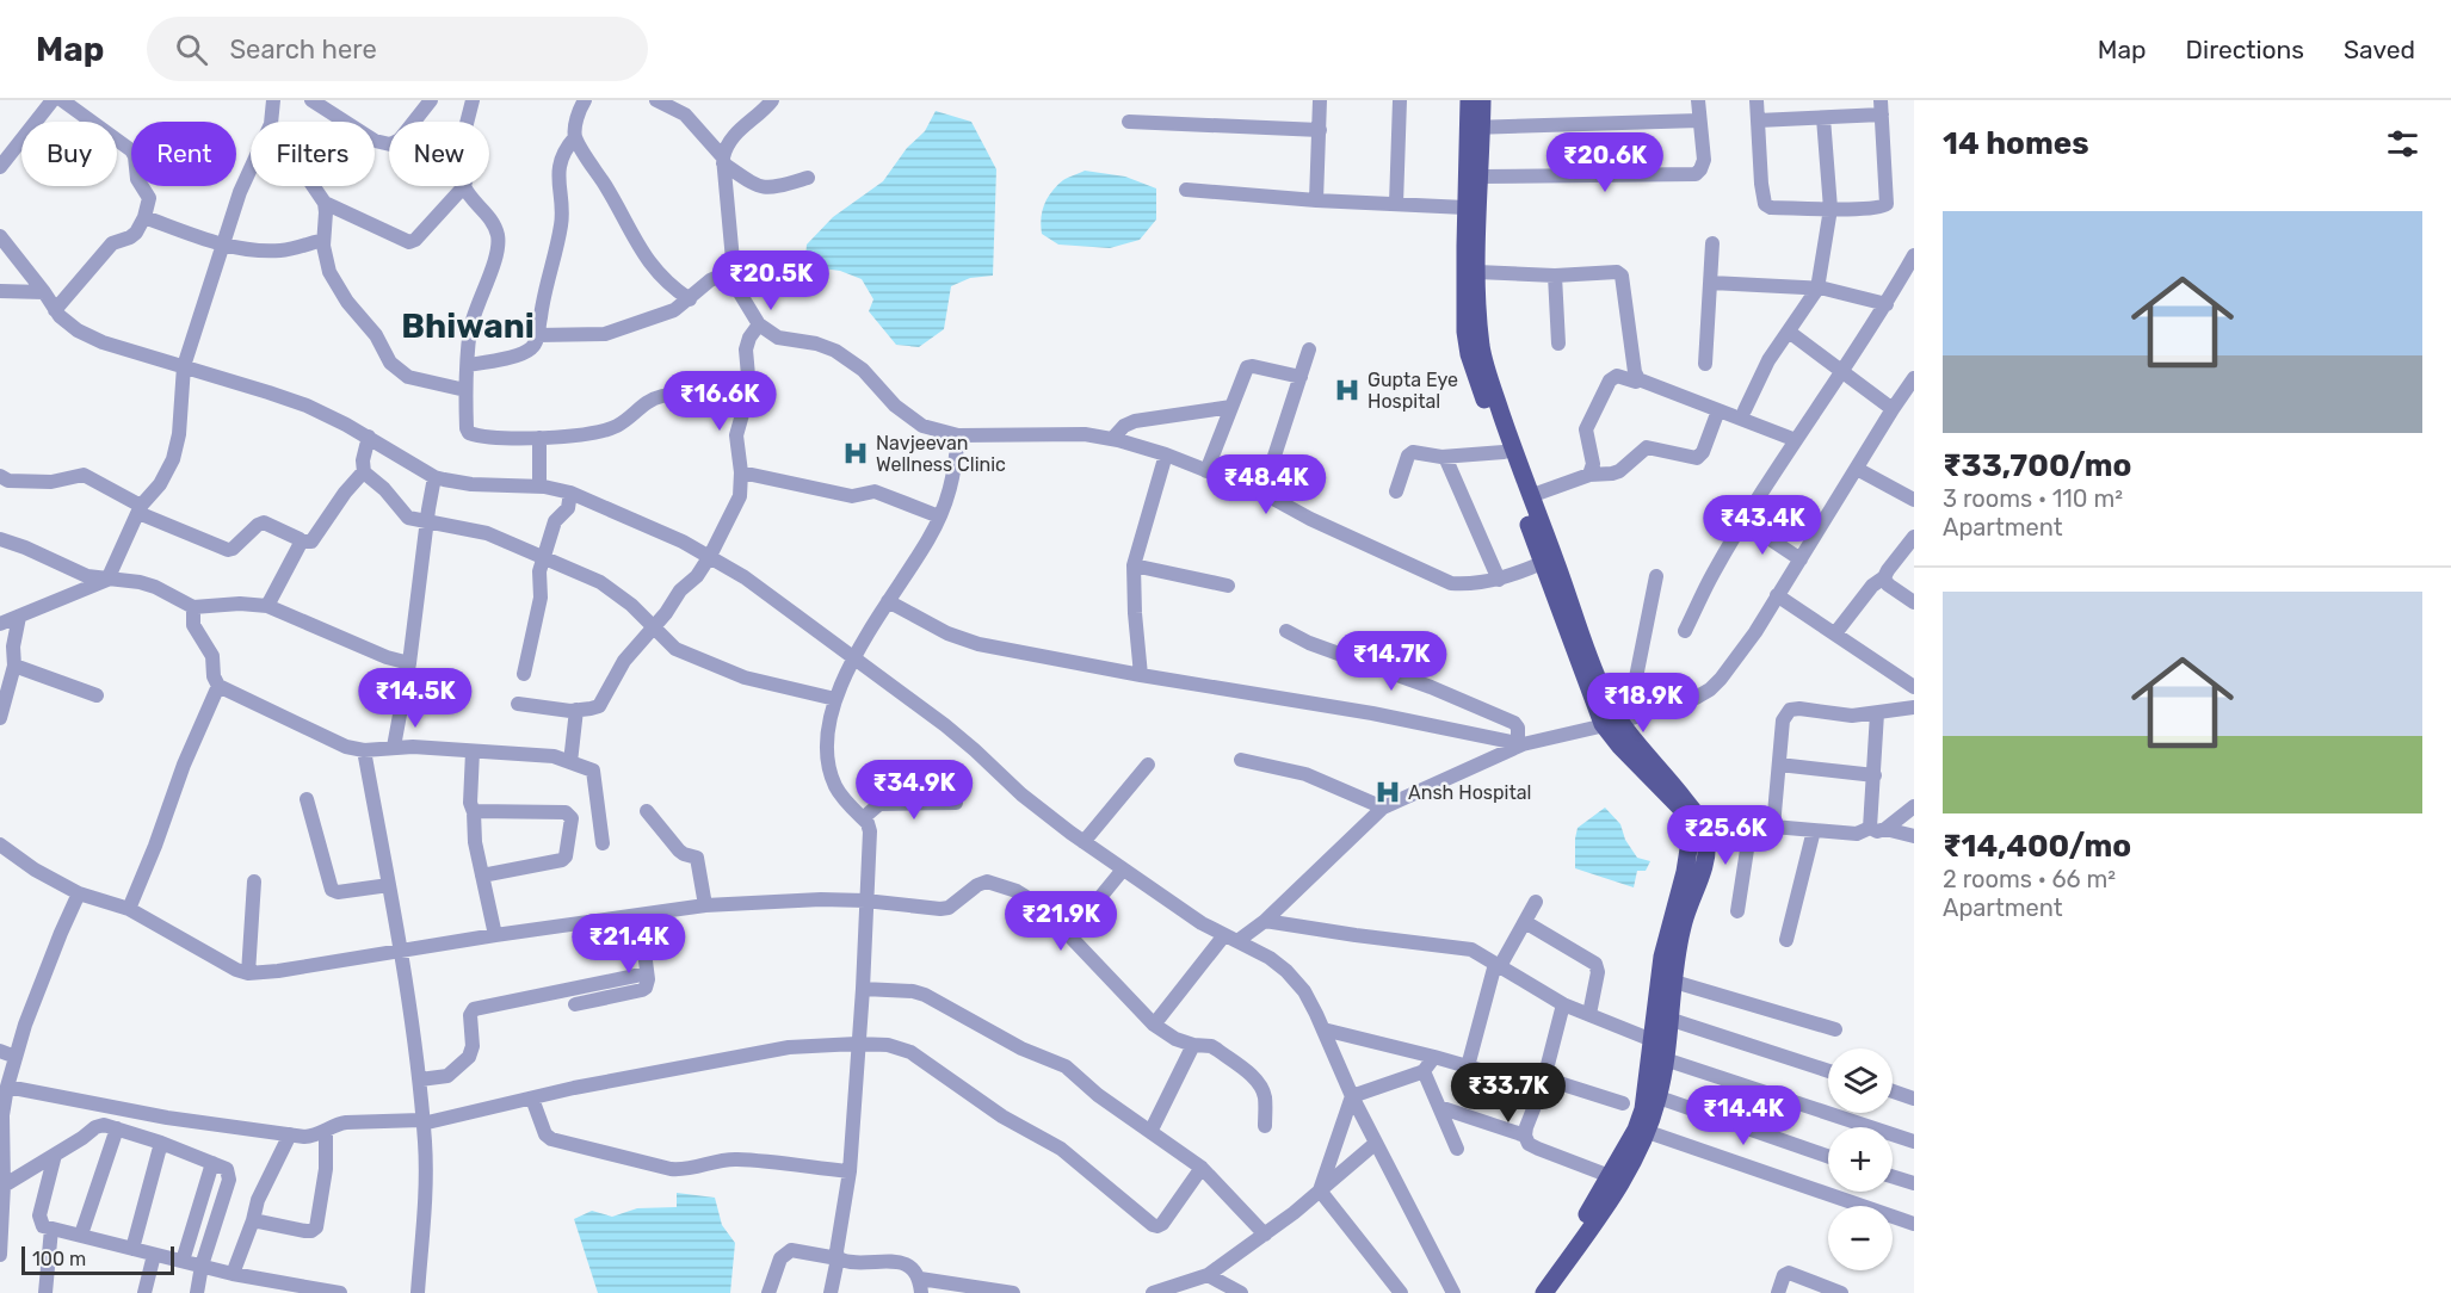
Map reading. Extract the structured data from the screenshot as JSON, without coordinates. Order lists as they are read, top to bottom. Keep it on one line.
{"districts":["Bhiwani"],"places":{"hospital":["Gupta Eye Hospital","Navjeevan Wellness Clinic","Ansh Hospital"]},"scale_bar":"100 m","page":{"header":"Map","search":"Search here","nav":["Map","Directions","Saved"],"heading":"14 homes","chip":["Buy","Rent","Filters","New"],"price":["₹20.6K","₹20.5K","₹16.6K","₹48.4K","₹43.4K","₹14.7K","₹14.5K","₹18.9K","₹34.9K","₹25.6K","₹21.9K","₹21.4K","₹33.7K","₹14.4K"],"list":[{"name":"₹33,700/mo","note":"3 rooms · 110 m² · Apartment"},{"name":"₹14,400/mo","note":"2 rooms · 66 m² · Apartment"}],"map_buttons":["+","−"],"scale":"100 m"}}
